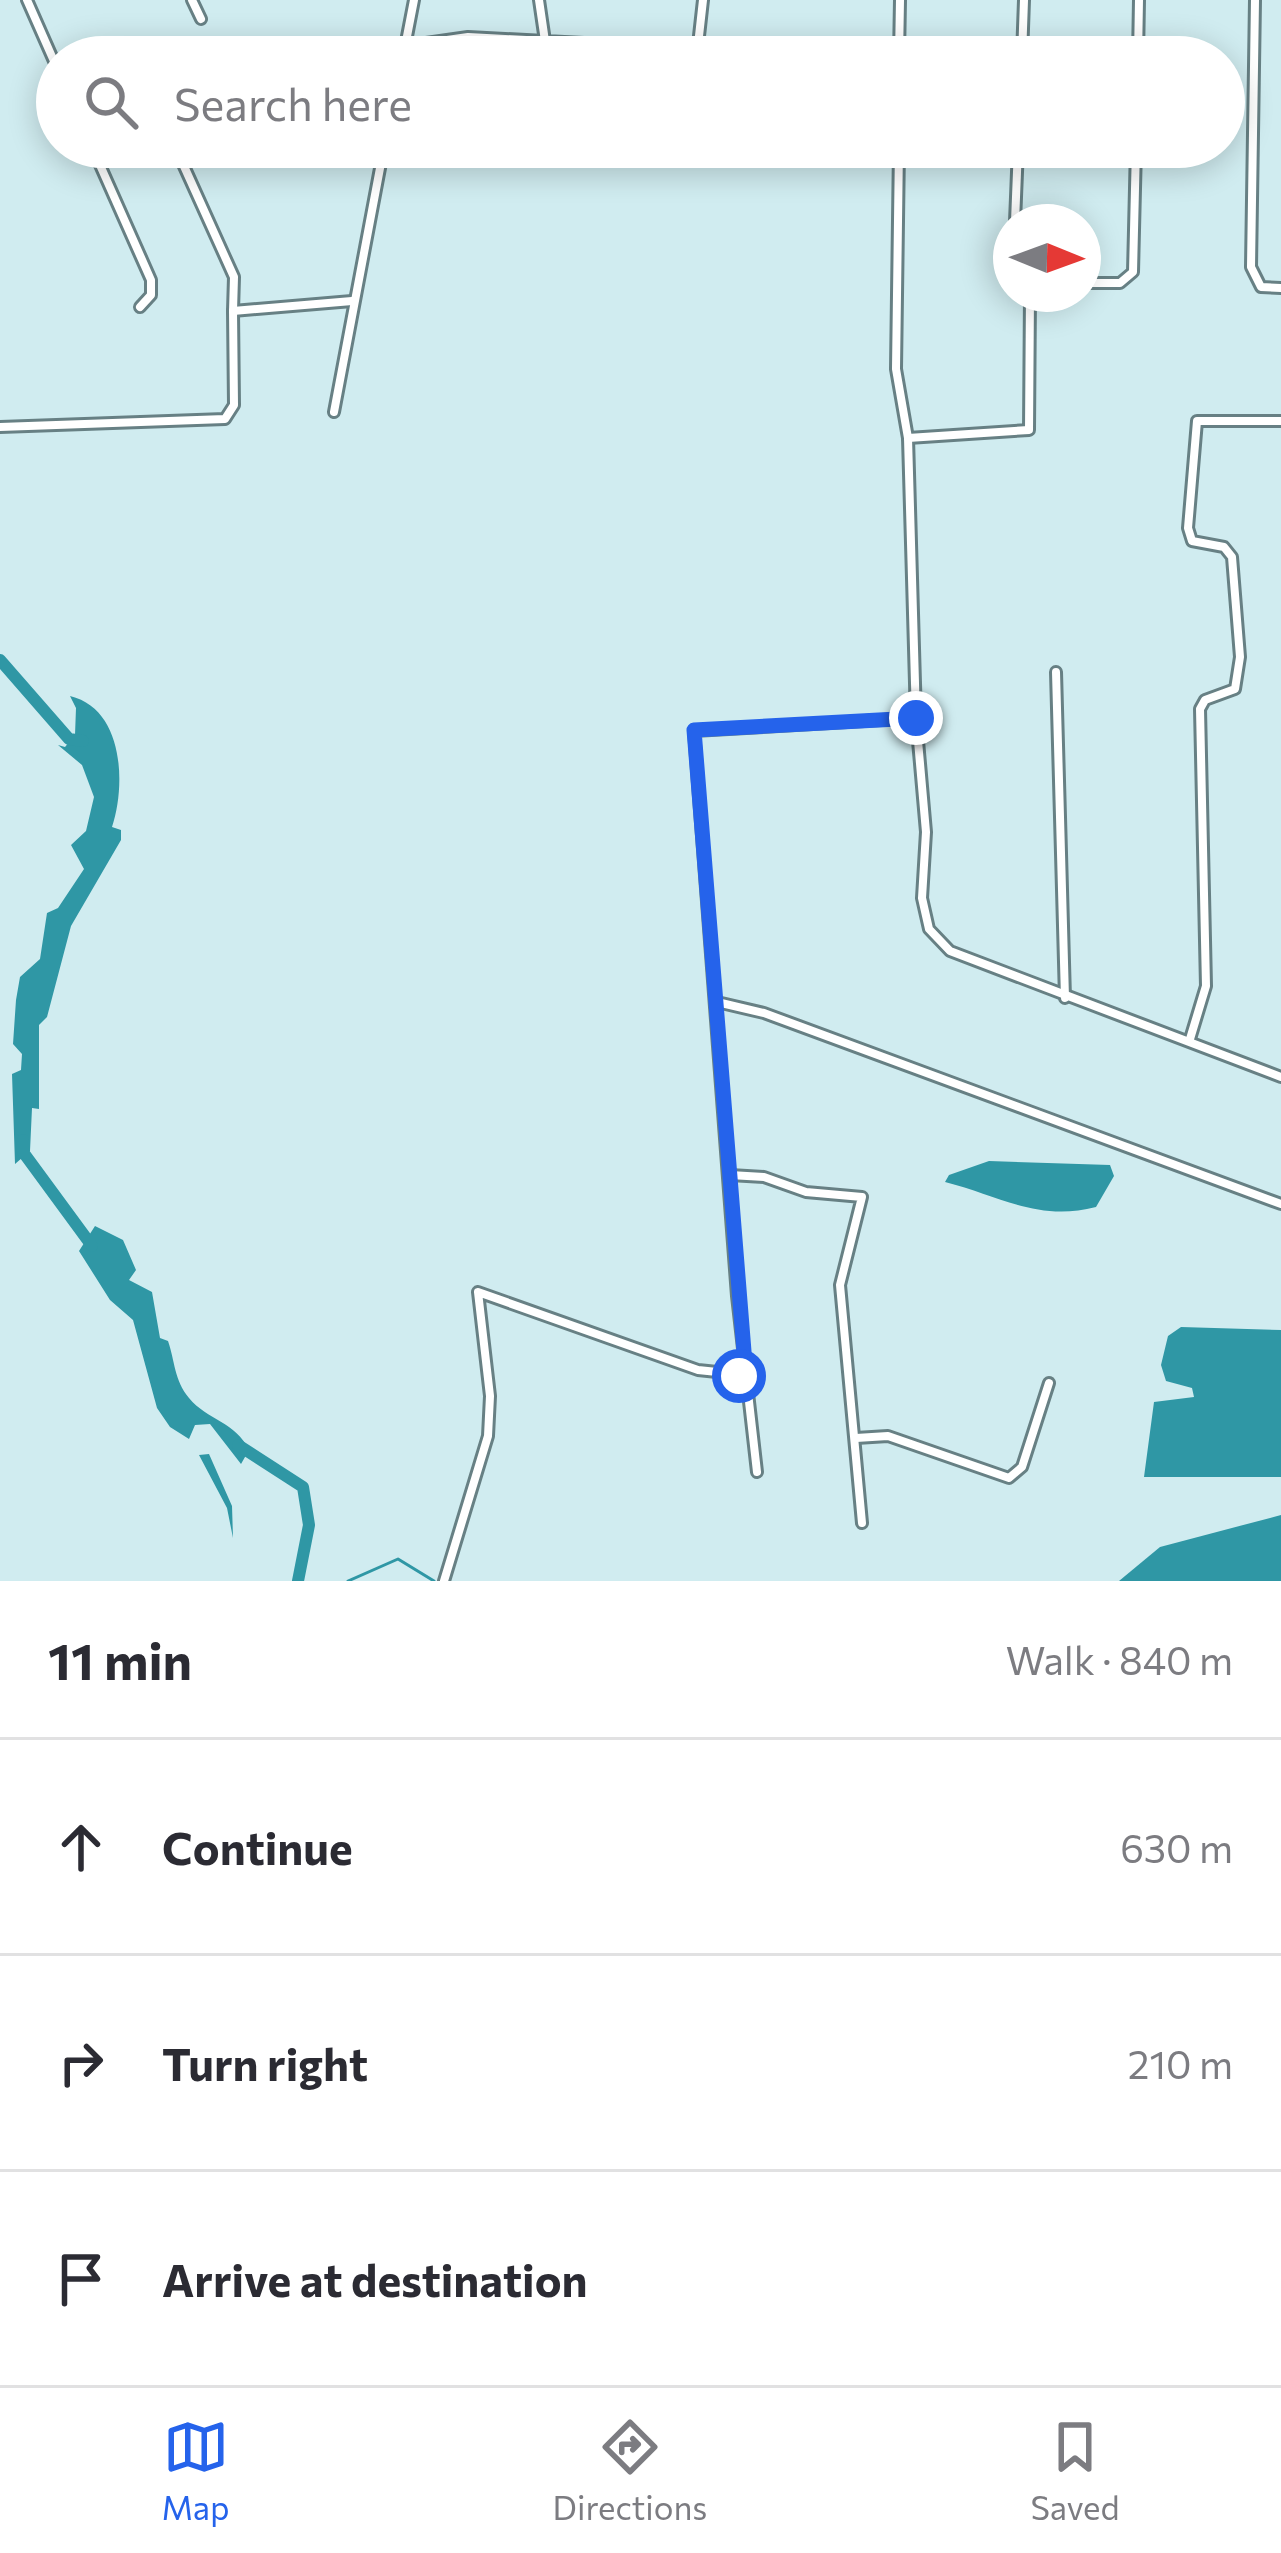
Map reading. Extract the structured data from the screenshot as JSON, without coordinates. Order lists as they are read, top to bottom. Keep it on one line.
{"north":"right","page":{"search":"Search here","heading":["11 min","Walk · 840 m"],"list":[["Continue","630 m"],["Turn right","210 m"],"Arrive at destination"],"nav":["Map","Directions","Saved"]}}
